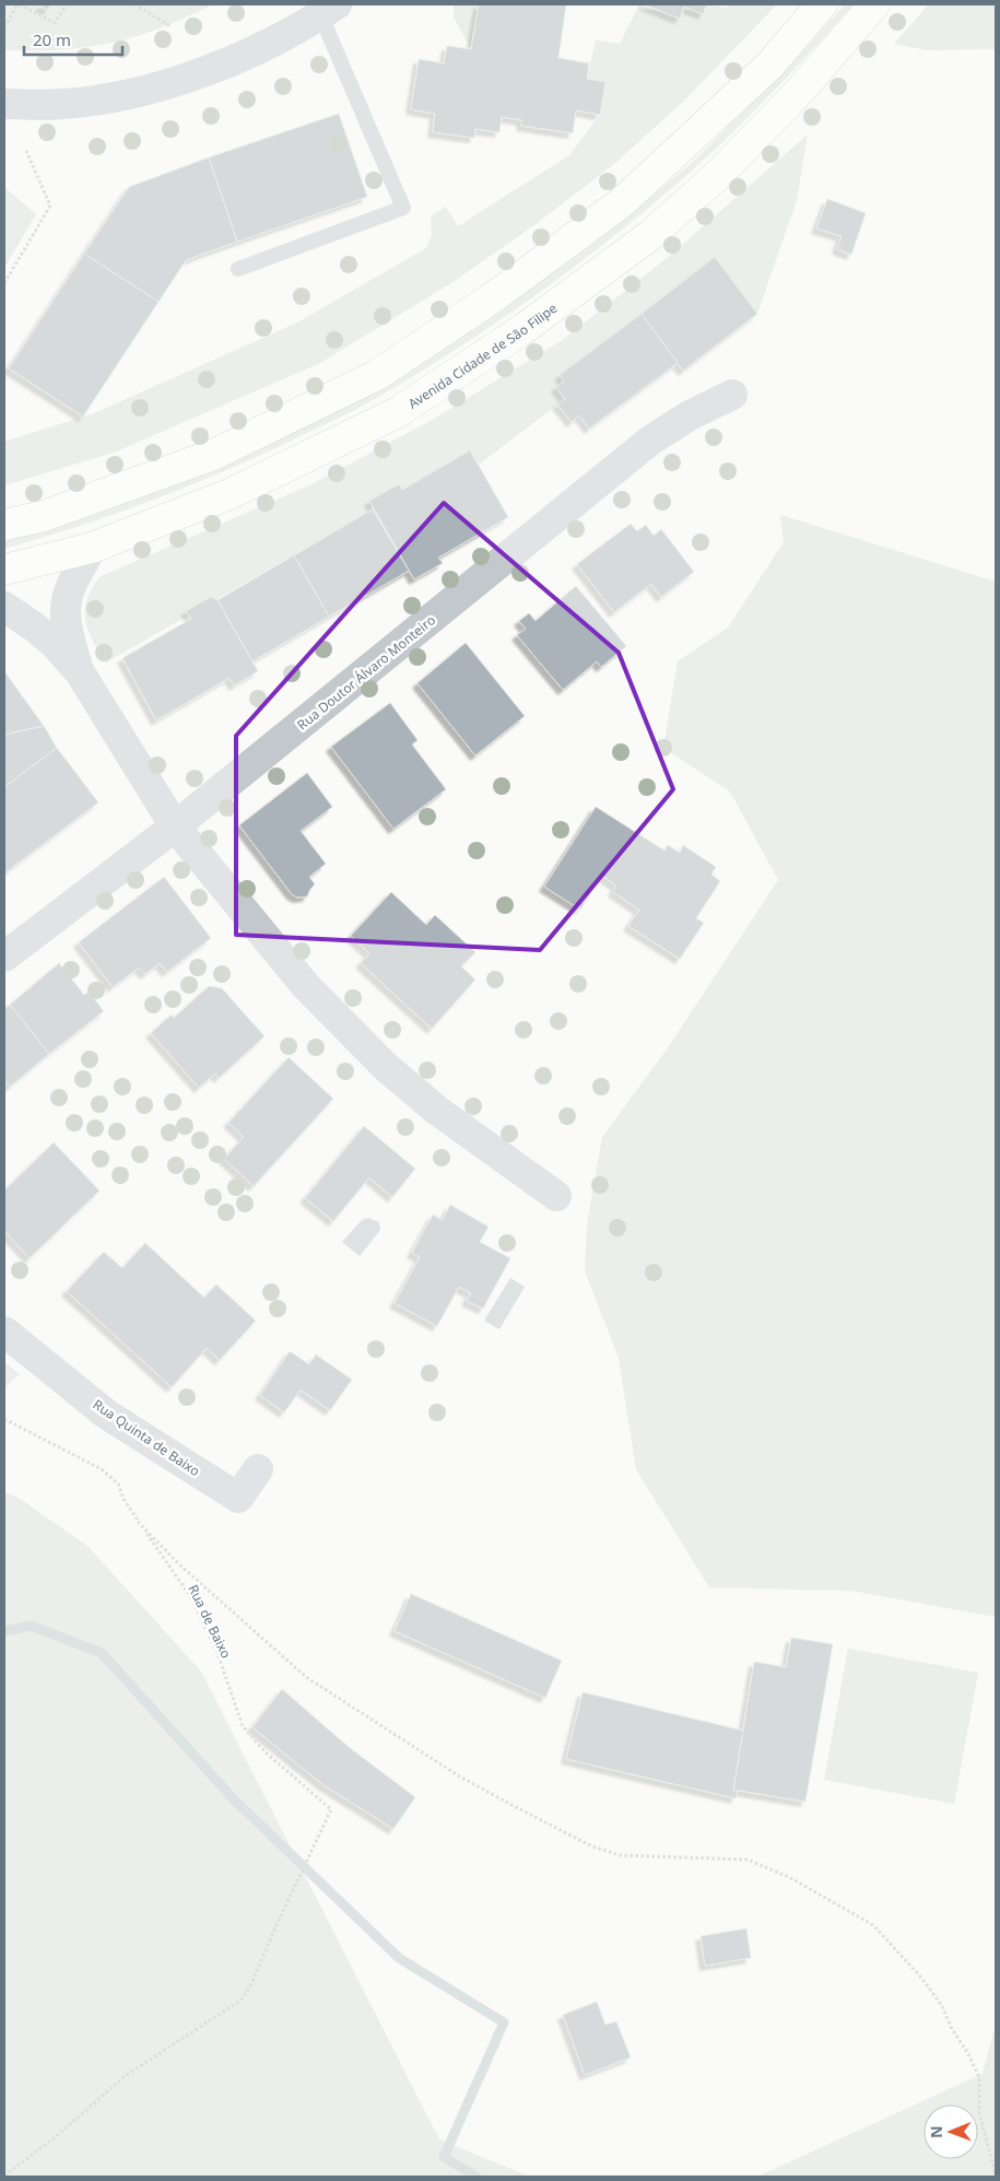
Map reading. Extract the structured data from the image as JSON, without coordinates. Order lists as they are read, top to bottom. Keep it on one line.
{"streets":{"main road":["Avenida Cidade de São Filipe"],"street":["Rua Doutor Álvaro Monteiro","Rua Quinta de Baixo"],"path":["Rua de Baixo"]},"scale_bar":"20 m","north":"left"}
